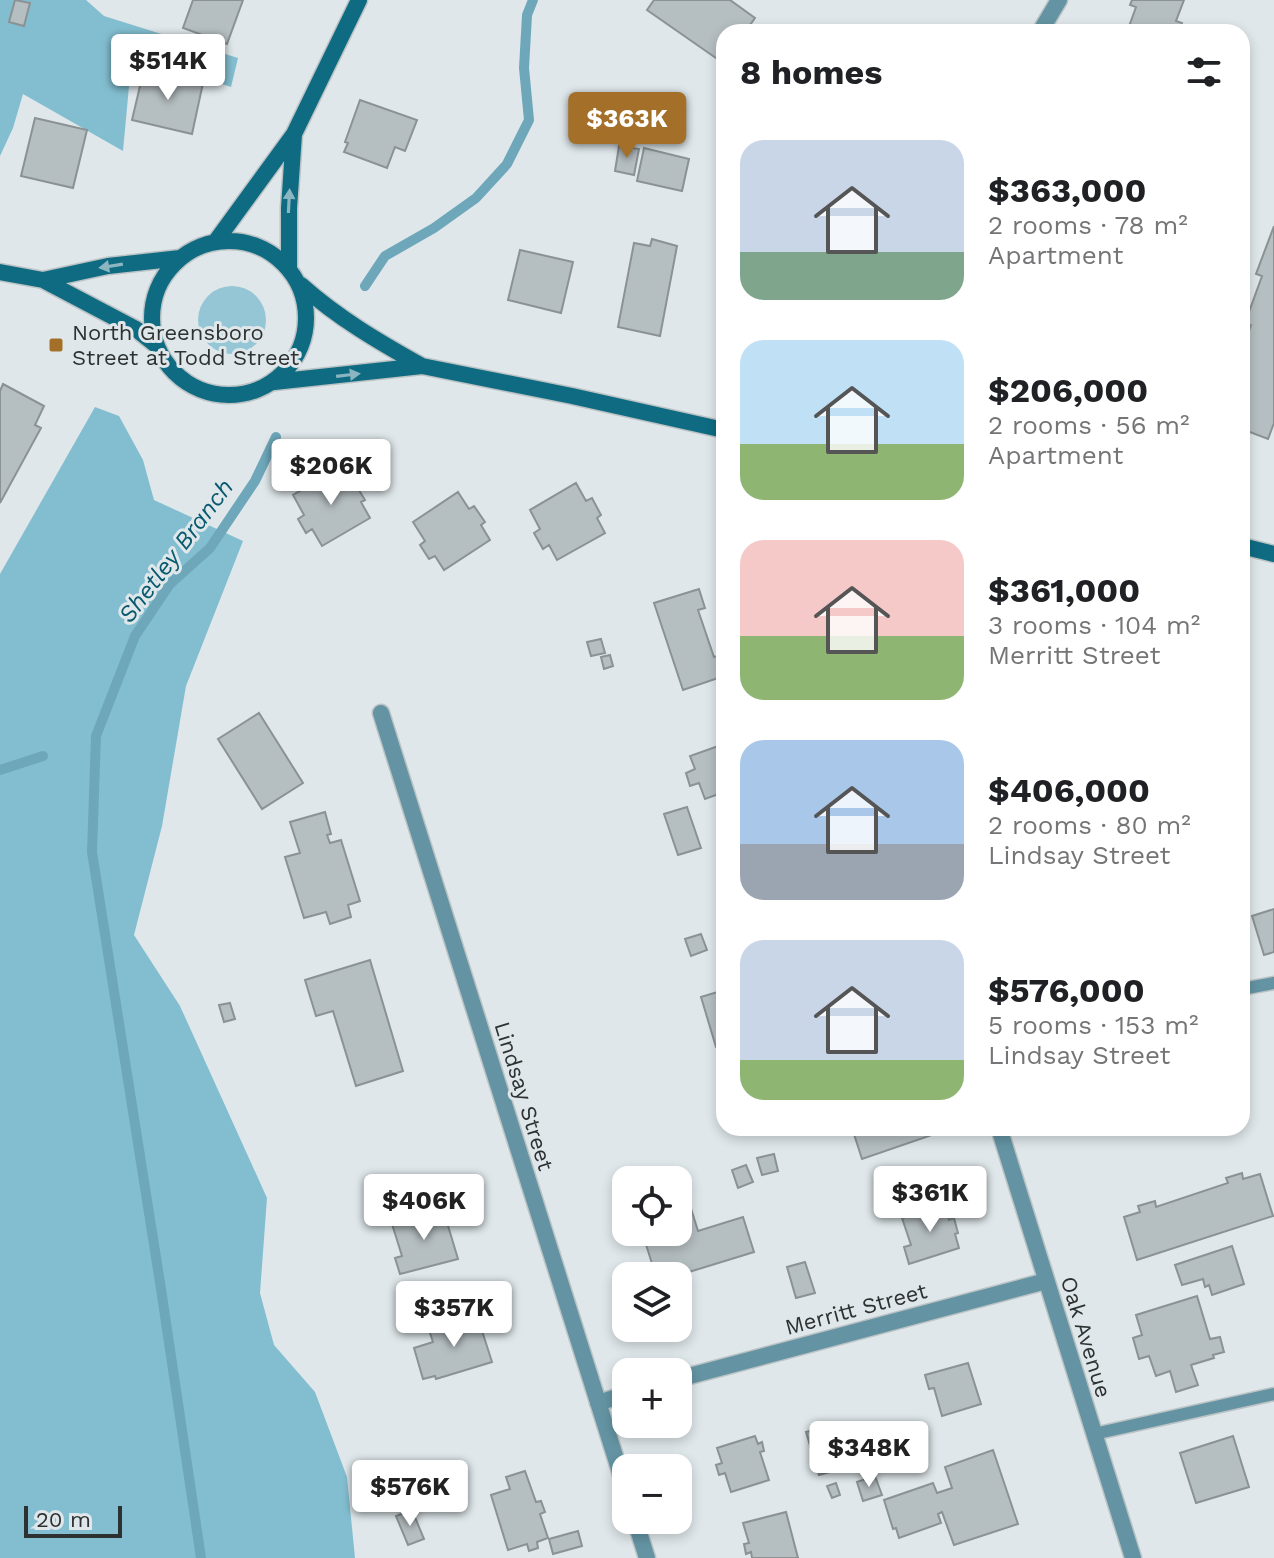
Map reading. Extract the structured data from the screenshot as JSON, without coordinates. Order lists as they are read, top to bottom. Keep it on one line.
{"streets":{"street":["Lindsay Street","Merritt Street","Oak Avenue"]},"crossings":[["Merritt Street","Oak Avenue"]],"water":["Shetley Branch"],"places":{"transit":["North Greensboro Street at Todd Street"]},"scale_bar":"20 m","page":{"heading":"8 homes","price":["$514K","$363K","$206K","$361K","$406K","$357K","$348K","$576K"],"list":[{"name":"$363,000","note":"2 rooms · 78 m² · Apartment"},{"name":"$206,000","note":"2 rooms · 56 m² · Apartment"},{"name":"$361,000","note":"3 rooms · 104 m² · Merritt Street"},{"name":"$406,000","note":"2 rooms · 80 m² · Lindsay Street"},{"name":"$576,000","note":"5 rooms · 153 m² · Lindsay Street"}],"map_buttons":["+","−"],"scale":"20 m"}}
